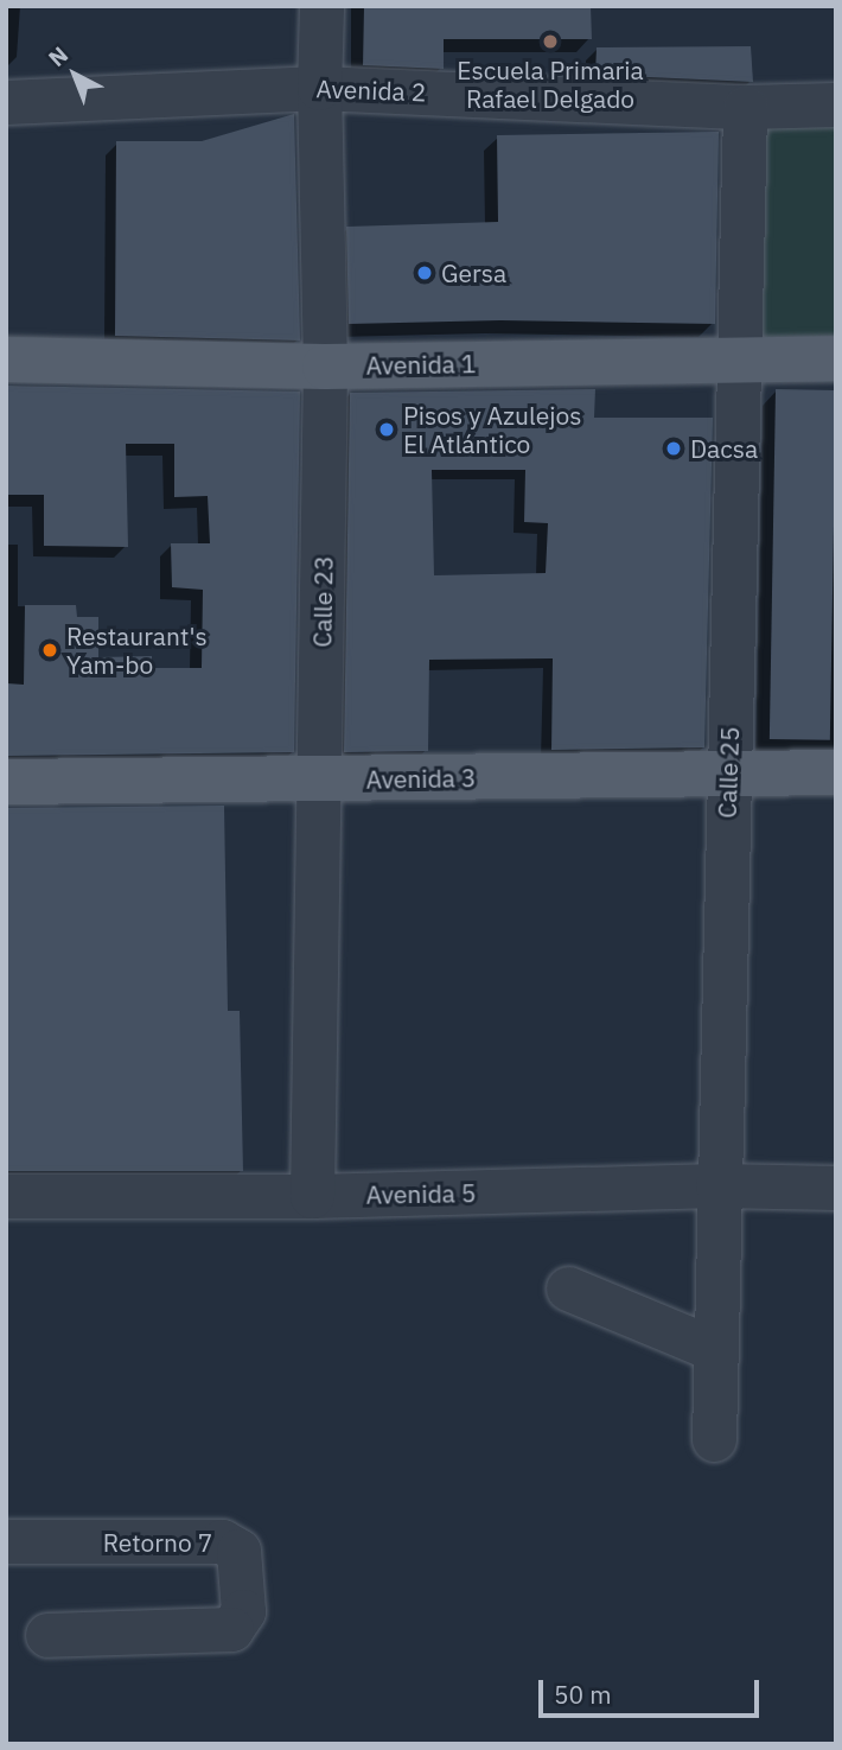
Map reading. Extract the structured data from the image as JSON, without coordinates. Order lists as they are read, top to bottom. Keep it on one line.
{"streets":{"main road":["Avenida 1","Avenida 3"],"street":["Avenida 2","Calle 23","Calle 25","Avenida 5","Retorno 7"]},"crossings":[["Avenida 2","Calle 23"],["Avenida 2","Calle 25"],["Avenida 1","Calle 23"],["Avenida 1","Calle 25"],["Calle 23","Avenida 3"],["Calle 23","Avenida 5"],["Calle 25","Avenida 3"],["Calle 25","Avenida 5"]],"places":["Escuela Primaria Rafael Delgado","Gersa","Pisos y Azulejos El Atlántico","Dacsa","Restaurant's Yam-bo"],"scale_bar":"50 m","north":"top left"}
